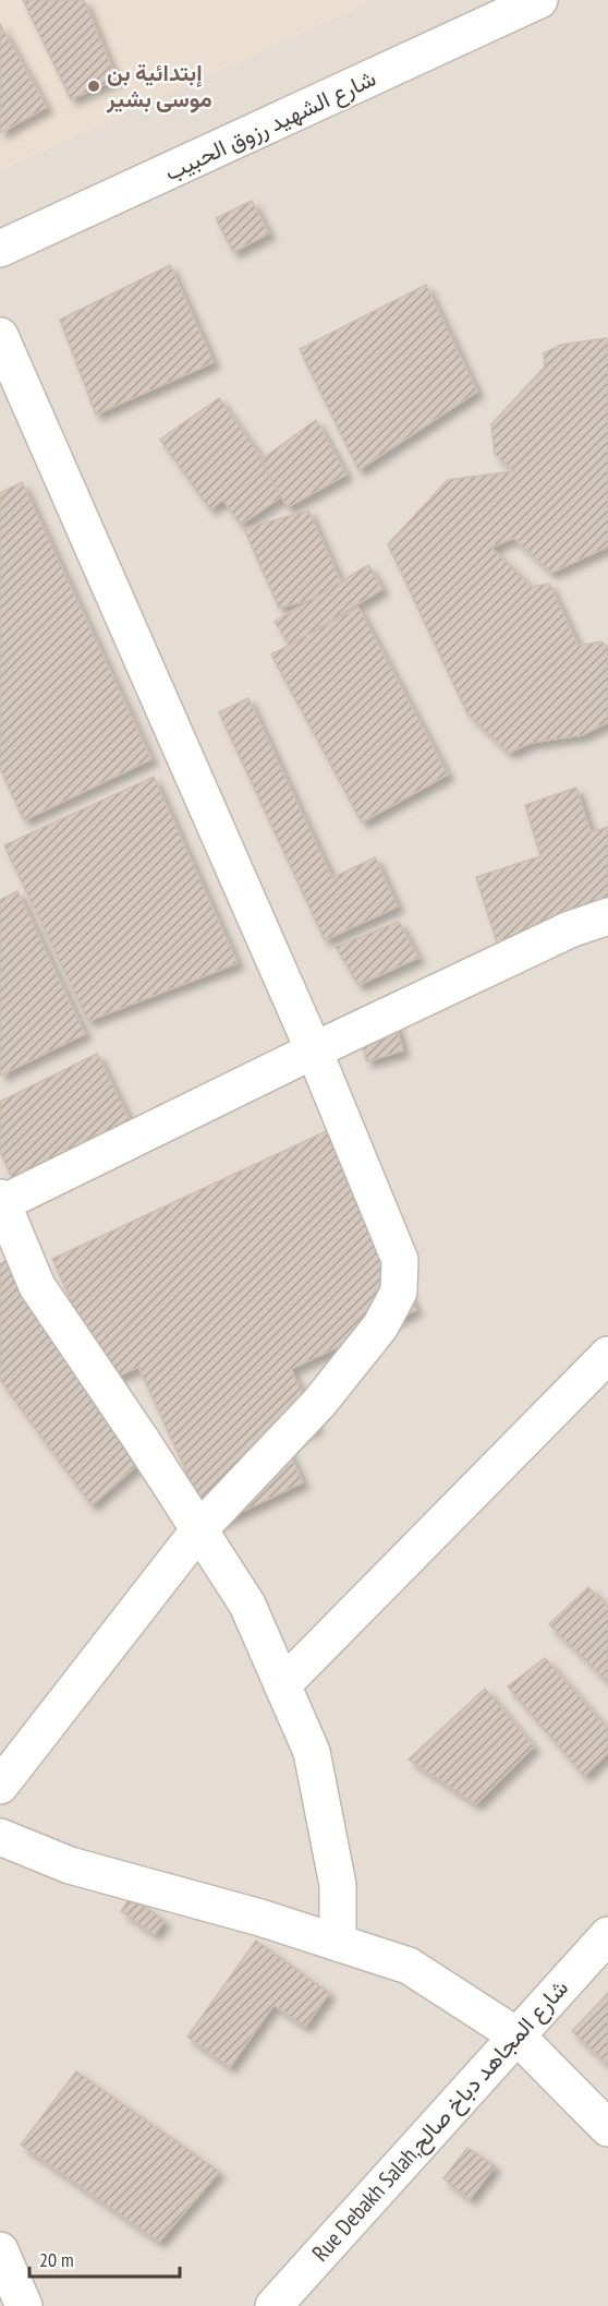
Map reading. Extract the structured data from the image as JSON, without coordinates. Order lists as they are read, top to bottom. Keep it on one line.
{"streets":{"street":["شارع الشهيد رزوق الحبيب","Rue Debakh Salah,شارع المجاهد دباخ صالح"]},"places":["إبتدائية بن موسى بشير"],"scale_bar":"20 m"}
